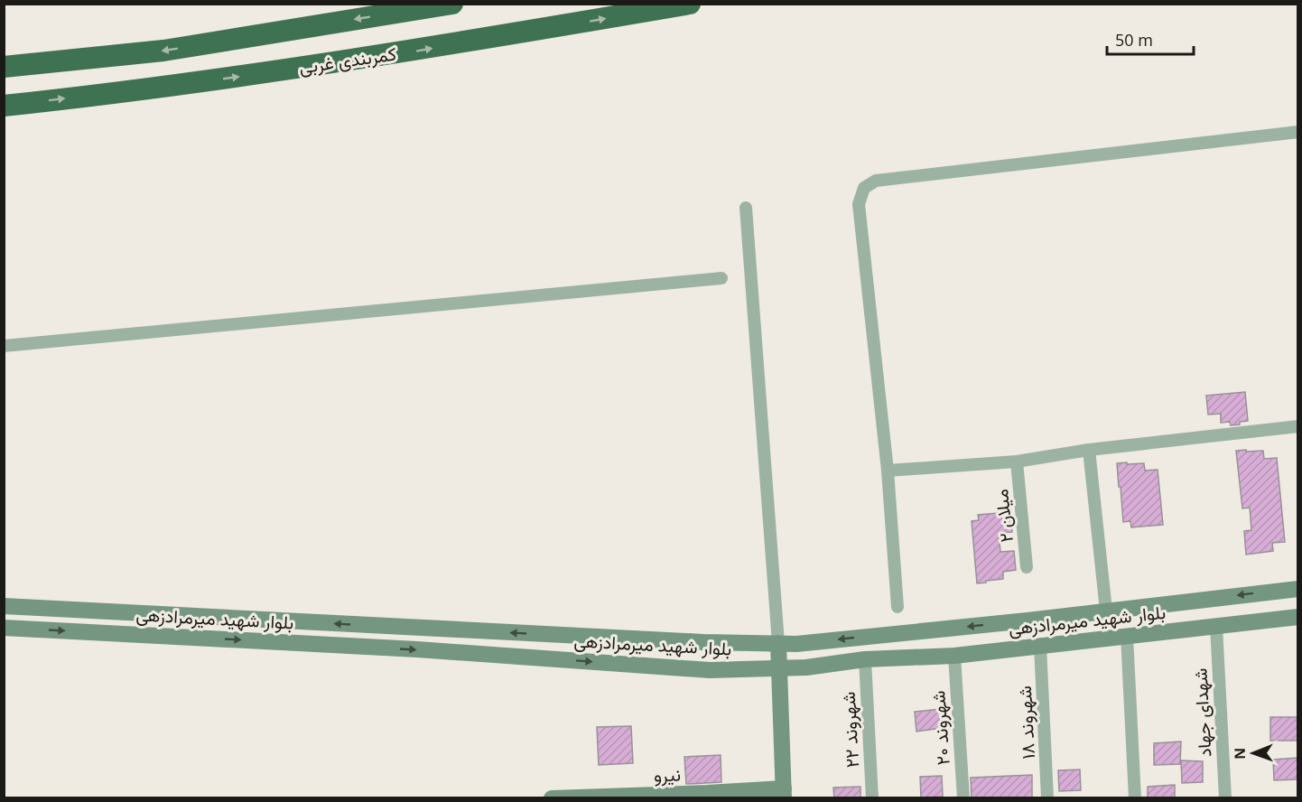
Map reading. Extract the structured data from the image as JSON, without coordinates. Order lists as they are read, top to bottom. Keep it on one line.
{"streets":{"highway":["کمربندی غربی"],"main road":["بلوار شهید میرمرادزهی","نیرو"],"street":["میلان ۲","شهدای جهاد","شهروند ۱۸","شهروند ۲۰","شهروند ۲۲"]},"crossings":[["بلوار شهید میرمرادزهی","شهدای جهاد"],["بلوار شهید میرمرادزهی","شهروند ۱۸"],["بلوار شهید میرمرادزهی","شهروند ۲۰"],["بلوار شهید میرمرادزهی","شهروند ۲۲"]],"scale_bar":"50 m","north":"left"}
